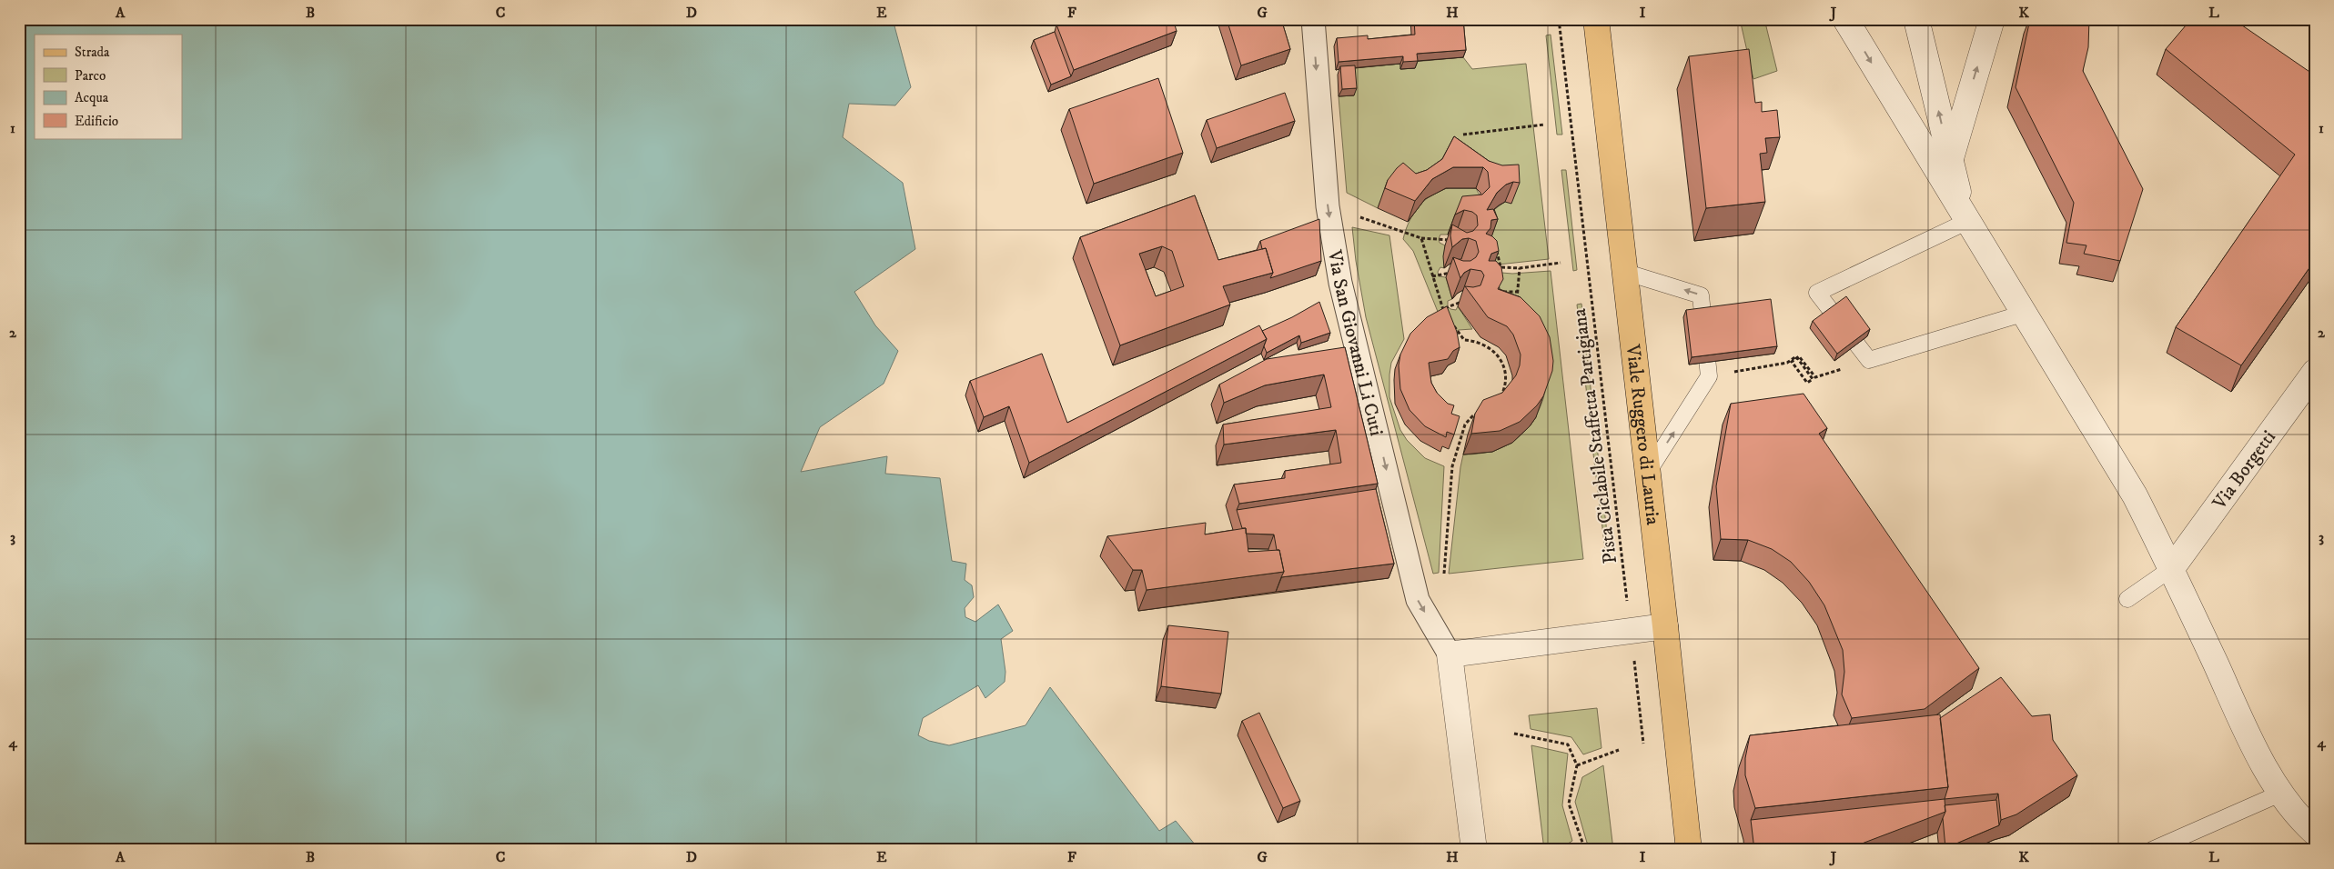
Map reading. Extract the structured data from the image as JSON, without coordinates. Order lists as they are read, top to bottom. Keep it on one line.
{"streets":{"main road":["Viale Ruggero di Lauria"],"street":["Via San Giovanni Li Cuti","Via Borgetti"],"path":["Pista Ciclabile Staffetta Partigiana"]},"one_way":["Via San Giovanni Li Cuti"],"legend":["Strada","Parco","Acqua","Edificio"],"grid":{"columns":["A","B","C","D","E","F","G","H","I","J","K","L"],"rows":["1","2","3","4"]}}
